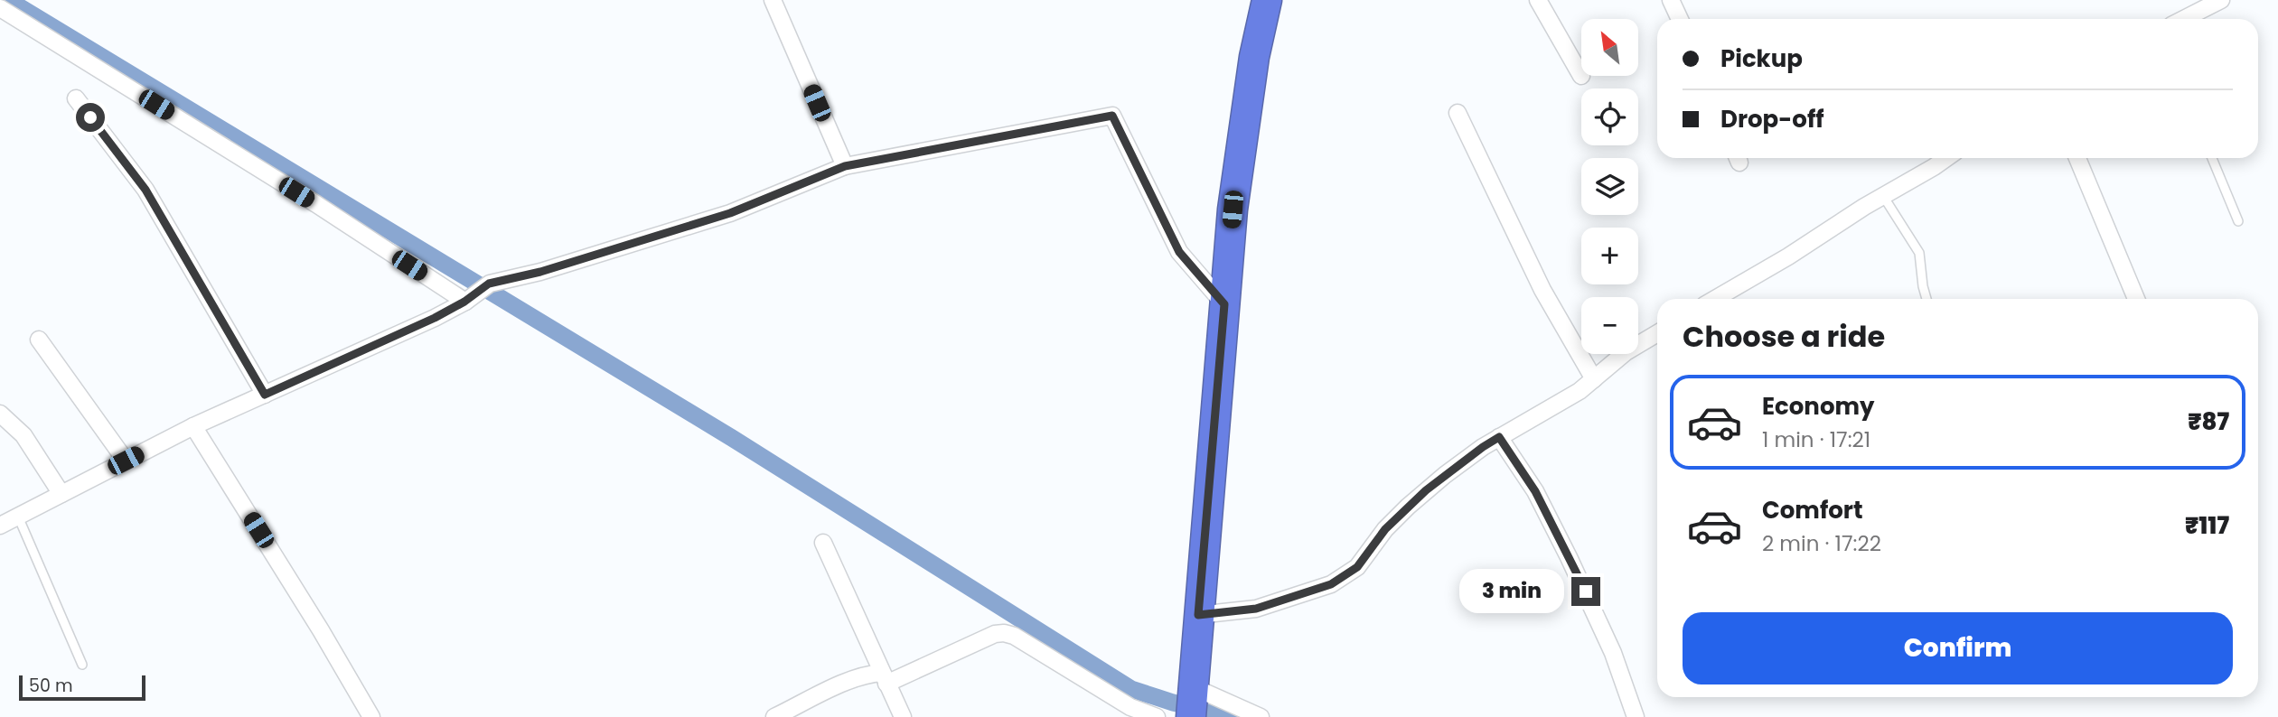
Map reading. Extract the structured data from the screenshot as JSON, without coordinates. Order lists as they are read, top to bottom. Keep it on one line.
{"scale_bar":"50 m","north":"top left","page":{"map_buttons":["+","−"],"banner":["Pickup","Drop-off"],"heading":"Choose a ride","list":[{"name":"Economy","note":"1 min · 17:21","value":"₹87"},{"name":"Comfort","note":"2 min · 17:22","value":"₹117"}],"bubble":"3 min","buttons":"Confirm","scale":"50 m"}}
